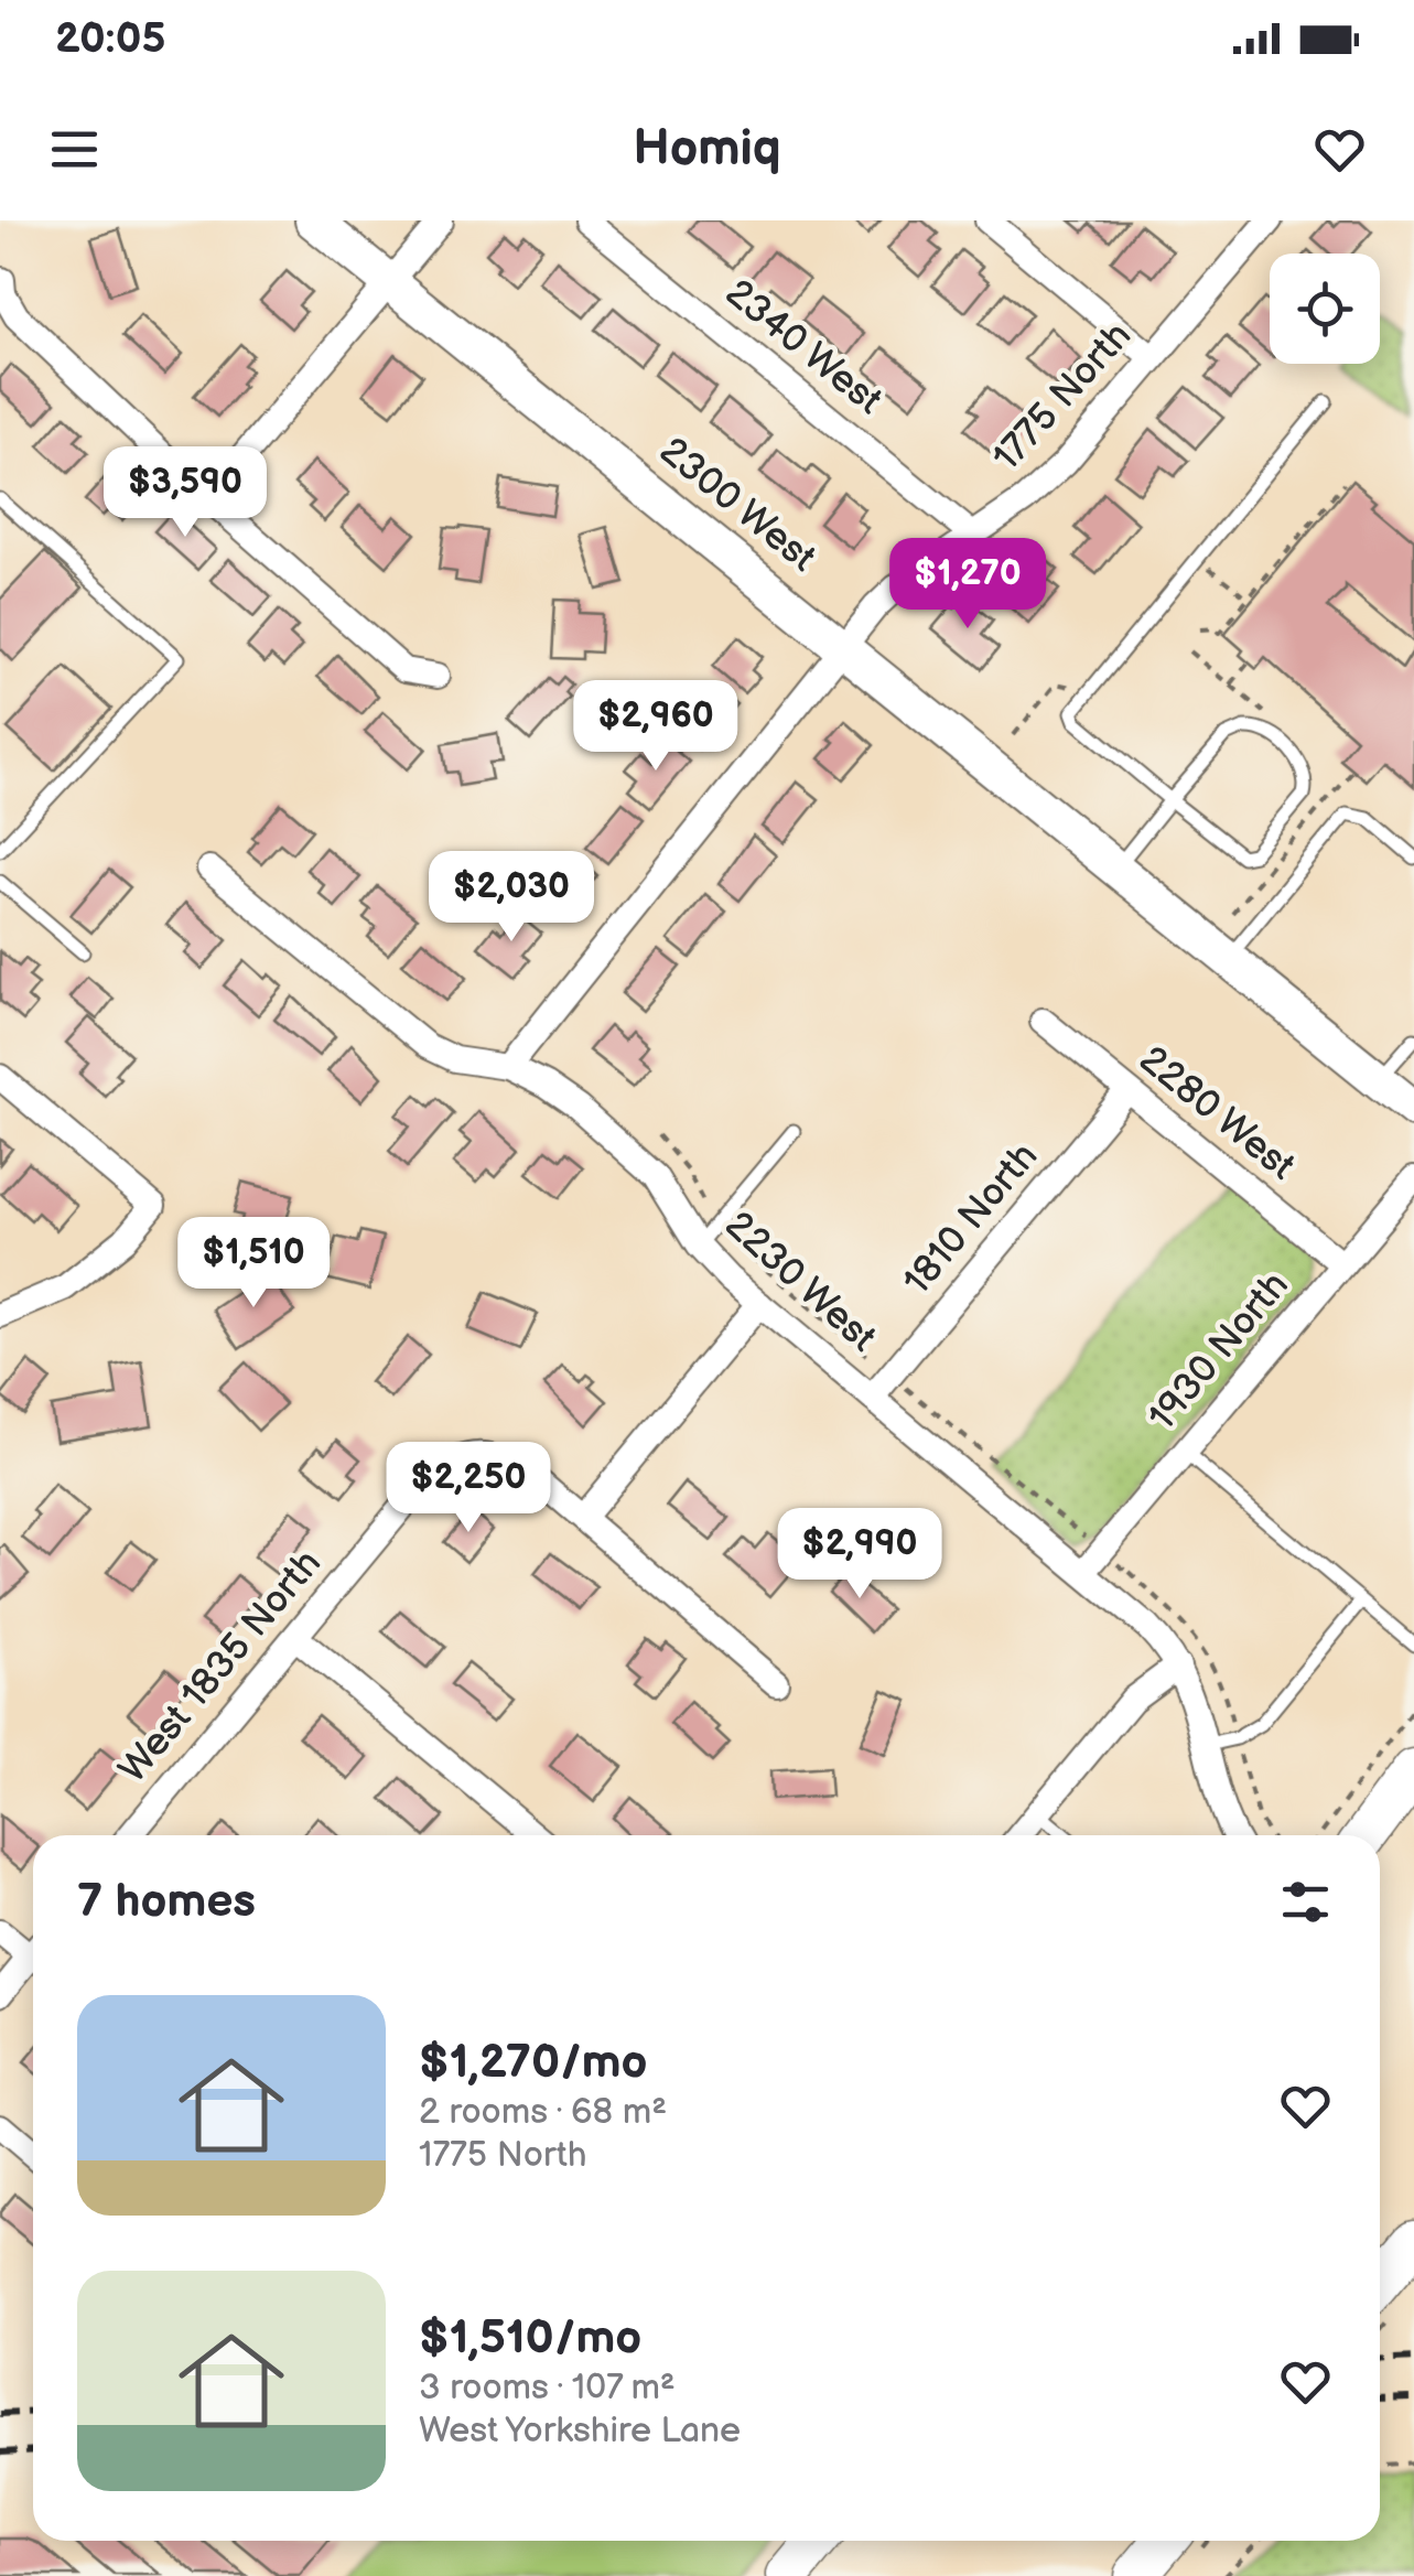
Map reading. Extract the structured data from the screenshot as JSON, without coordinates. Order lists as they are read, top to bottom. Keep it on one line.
{"streets":{"main road":["2300 West"],"street":["2340 West","1775 North","2280 West","1810 North","2230 West","1930 North","West 1835 North"]},"crossings":[["2340 West","1775 North"],["1775 North","2300 West"],["1775 North","2230 West"],["2280 West","1810 North"],["2280 West","1930 North"],["1810 North","2230 West"],["2230 West","1930 North"]],"page":{"status":"20:05","header":"Homiq","price":["$3,590","$1,270","$2,960","$2,030","$1,510","$2,250","$2,990"],"heading":"7 homes","list":[{"name":"$1,270/mo","note":"2 rooms · 68 m² · 1775 North"},{"name":"$1,510/mo","note":"3 rooms · 107 m² · West Yorkshire Lane"}]}}
